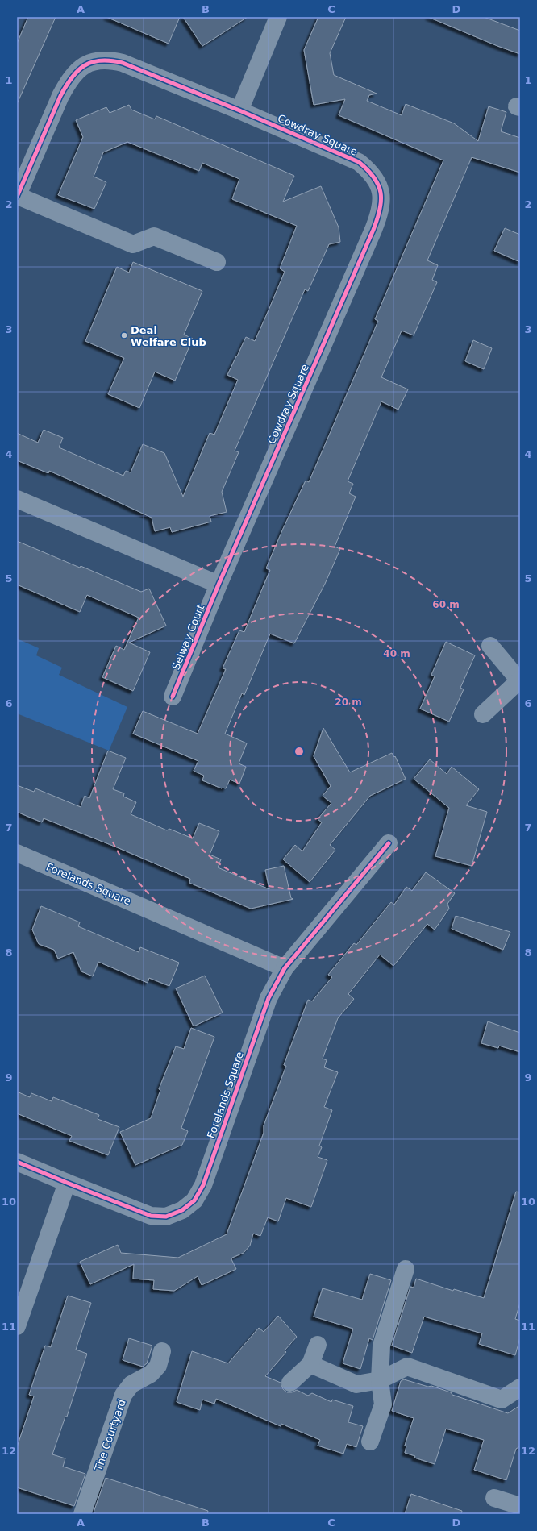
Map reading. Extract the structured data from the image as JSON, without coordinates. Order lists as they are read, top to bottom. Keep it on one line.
{"streets":{"street":["Cowdray Square","Selway Court","Forelands Square","The Courtyard"]},"crossings":[["Cowdray Square","Selway Court"]],"places":["Deal Welfare Club"],"grid":{"columns":["A","B","C","D"],"rows":["1","2","3","4","5","6","7","8","9","10","11","12"]},"rings":["60 m","40 m","20 m"]}
